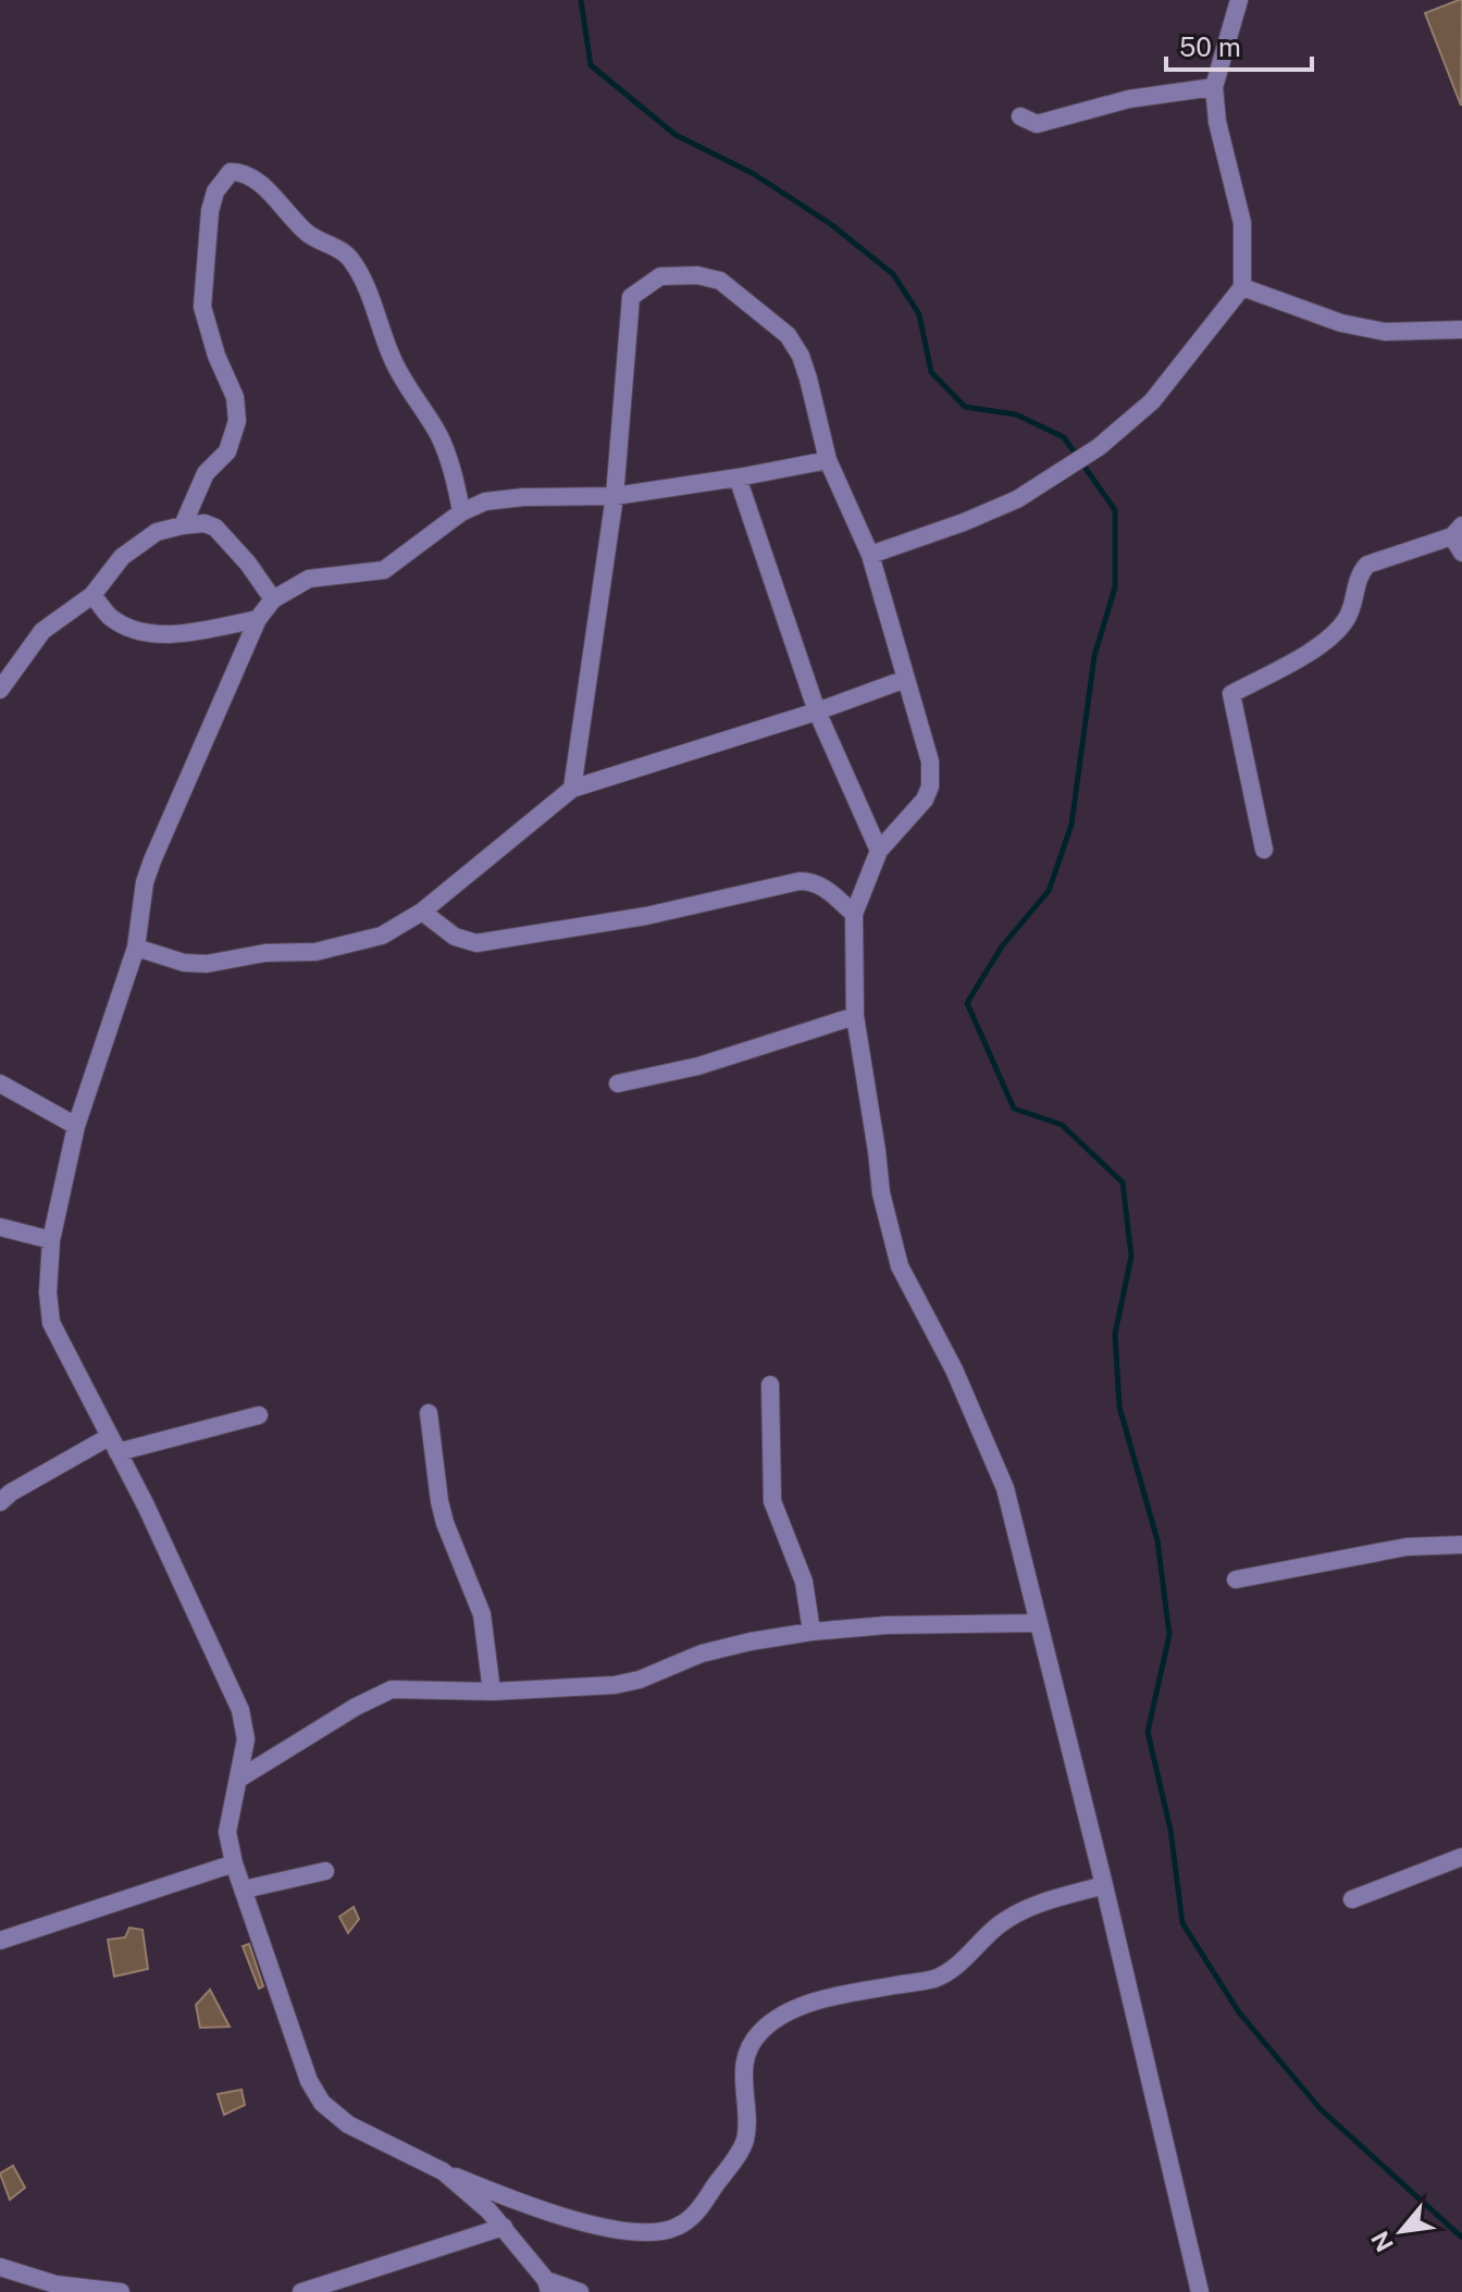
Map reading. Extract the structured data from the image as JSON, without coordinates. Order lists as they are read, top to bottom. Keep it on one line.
{"scale_bar":"50 m","north":"bottom left"}
